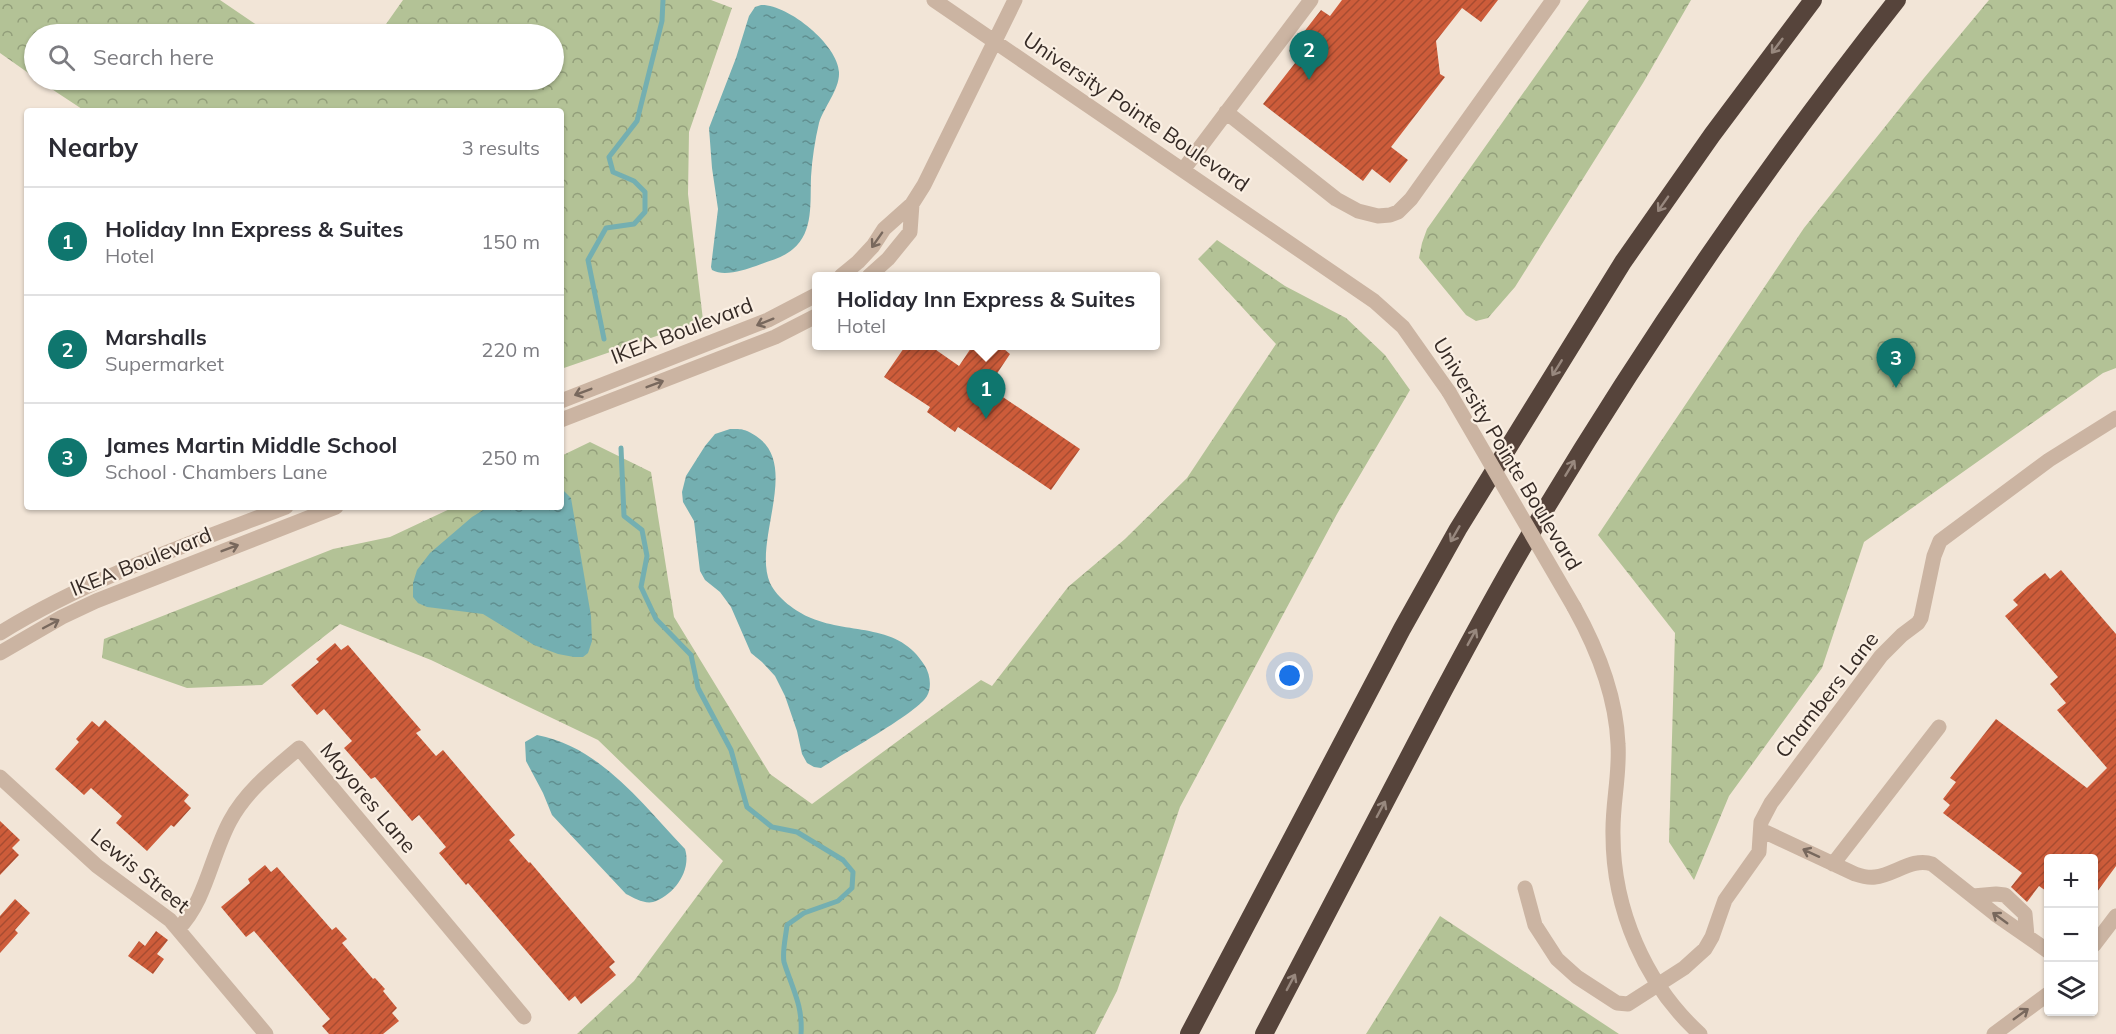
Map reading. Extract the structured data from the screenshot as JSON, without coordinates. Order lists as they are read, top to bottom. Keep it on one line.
{"streets":{"street":["University Pointe Boulevard","IKEA Boulevard","Chambers Lane","Mayores Lane","Lewis Street"]},"crossings":[["University Pointe Boulevard","Chambers Lane"],["Mayores Lane","Lewis Street"]],"page":{"search":"Search here","pins":["2","3","1"],"heading":["Nearby","3 results"],"list":[{"mark":"1","name":"Holiday Inn Express & Suites","note":"Hotel","value":"150 m"},{"mark":"2","name":"Marshalls","note":"Supermarket","value":"220 m"},{"mark":"3","name":"James Martin Middle School","note":"School · Chambers Lane","value":"250 m"}],"popup":["Holiday Inn Express & Suites","Hotel"],"map_buttons":["+","−"]}}
